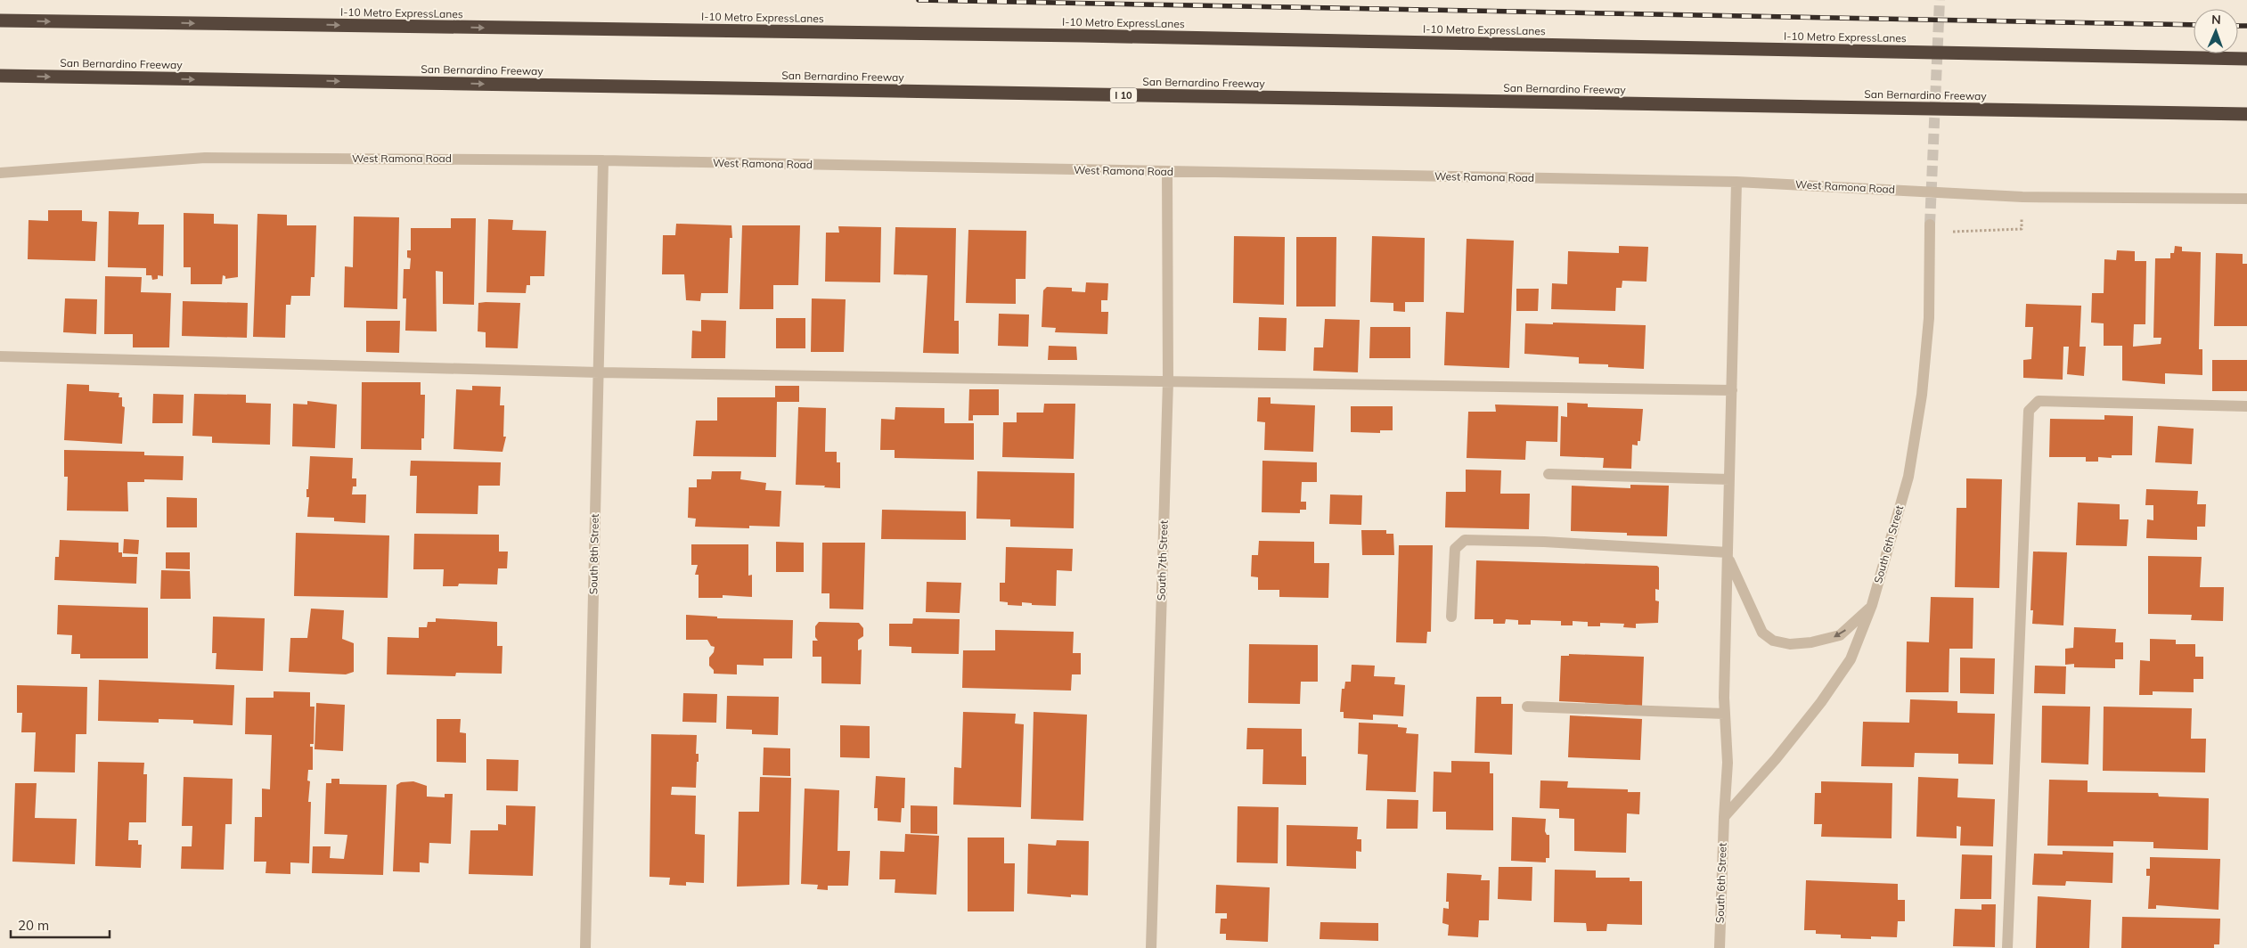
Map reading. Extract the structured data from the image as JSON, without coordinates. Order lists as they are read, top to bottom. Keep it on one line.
{"streets":{"highway":["I-10 Metro ExpressLanes","San Bernardino Freeway","I 10"],"street":["West Ramona Road","South 6th Street","South 8th Street","South 7th Street"]},"crossings":[["West Ramona Road","South 6th Street"],["West Ramona Road","South 8th Street"],["West Ramona Road","South 7th Street"]],"one_way":["I-10 Metro ExpressLanes","San Bernardino Freeway"],"scale_bar":"20 m","north":"top"}
